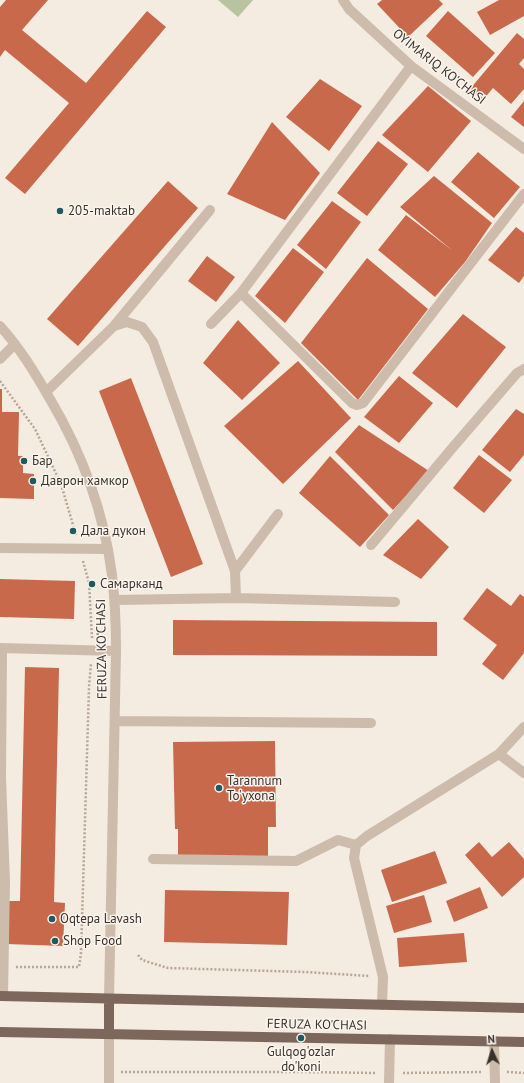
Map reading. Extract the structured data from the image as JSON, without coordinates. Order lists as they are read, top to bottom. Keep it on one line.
{"streets":{"main road":["FERUZA KO'CHASI"],"street":["OYIMARIQ KO'CHASI"]},"places":["205-maktab","Бар","Даврон хамкор","Дала дукон","Самарканд","Tarannum To'yxona","Oqtepa Lavash","Shop Food","Gulqog'ozlar do'koni"],"north":"top"}
